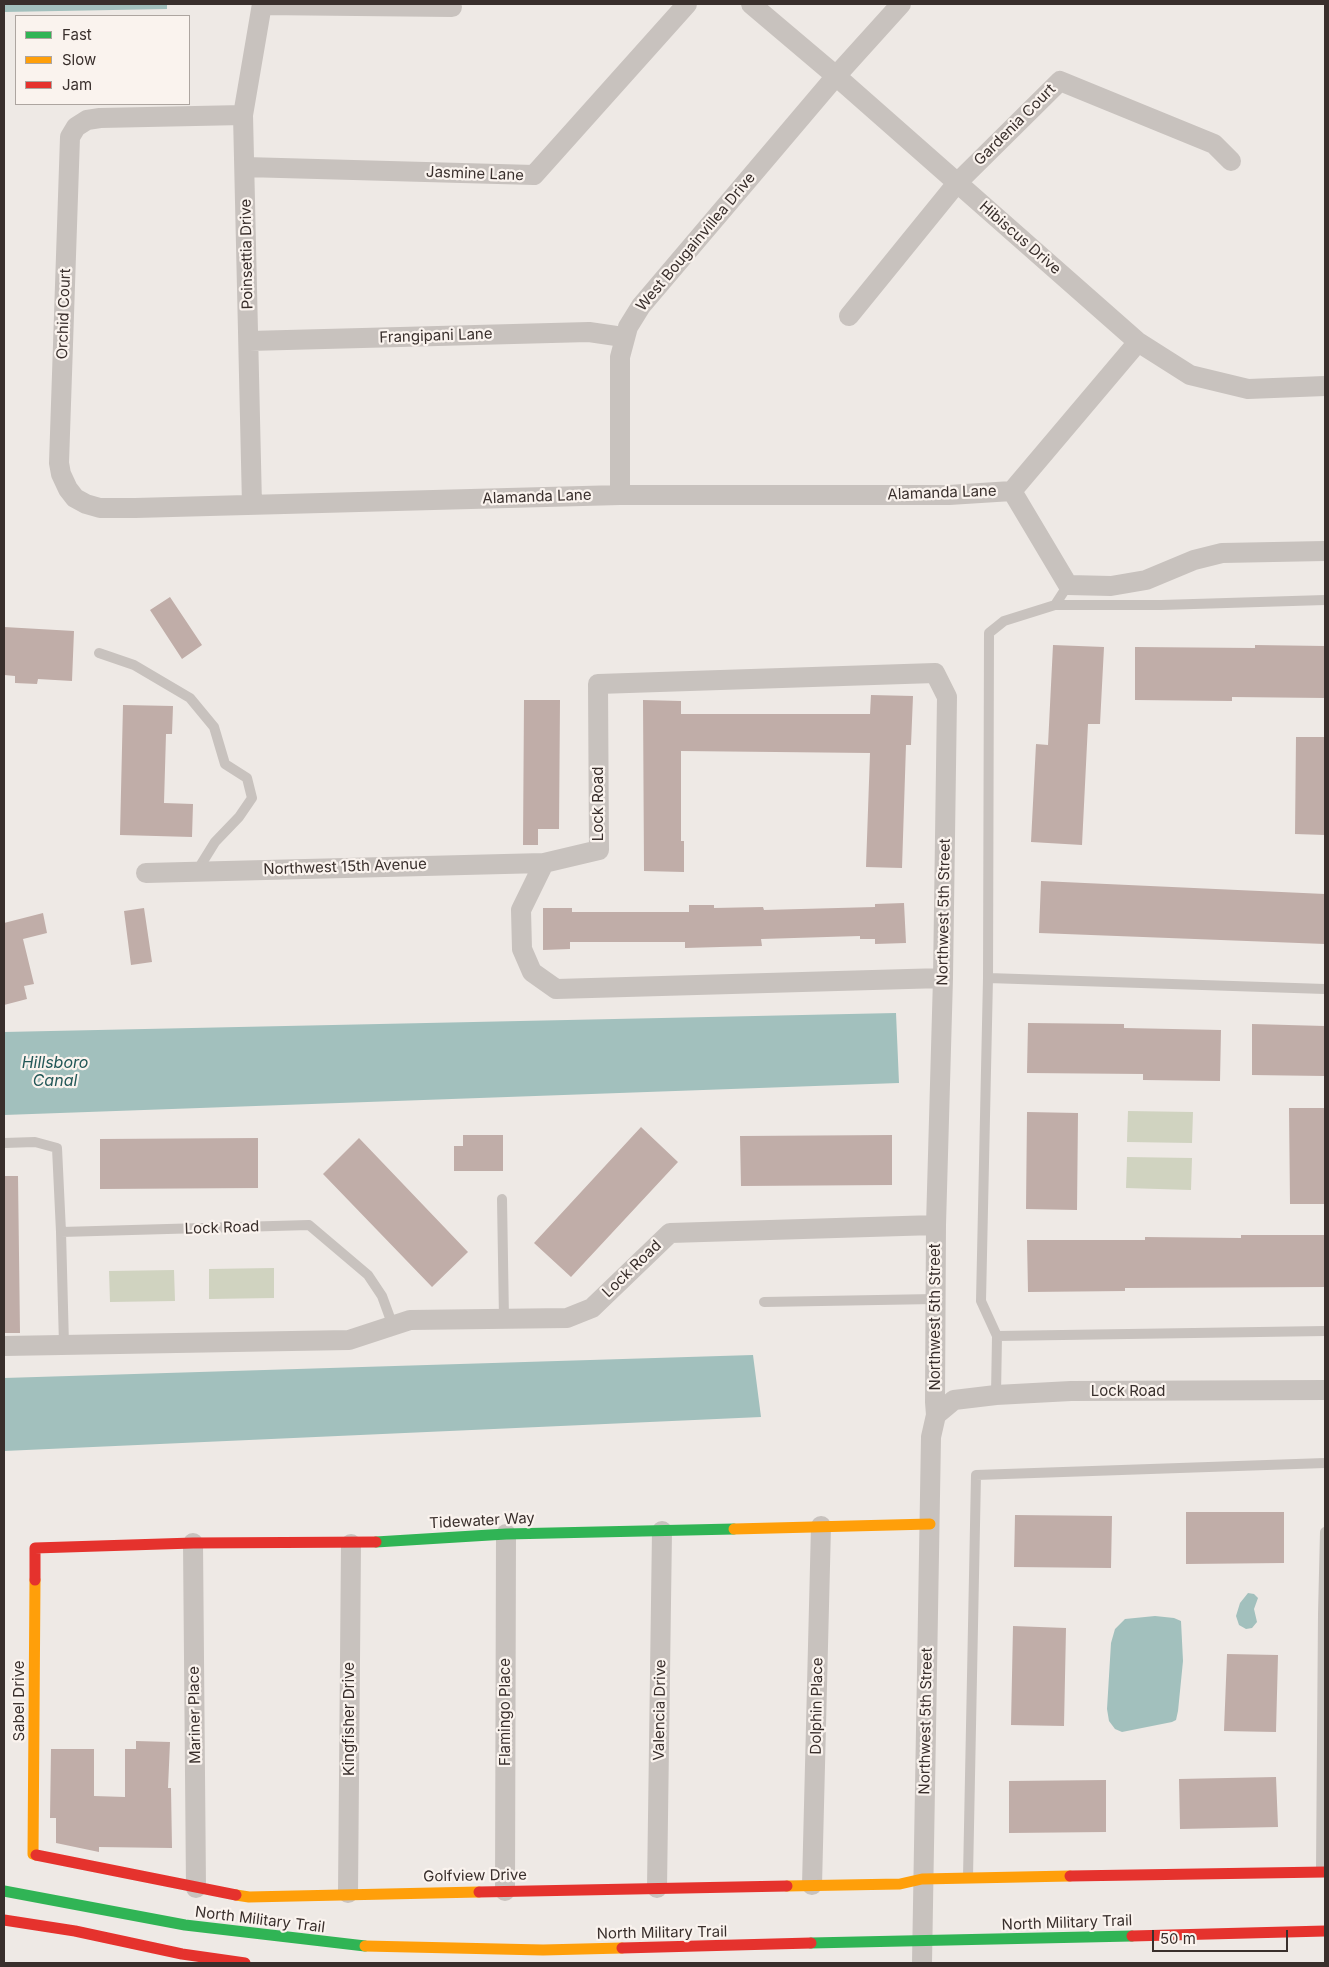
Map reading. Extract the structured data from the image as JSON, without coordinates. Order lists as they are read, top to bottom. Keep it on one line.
{"streets":{"street":["Gardenia Court","Jasmine Lane","Hibiscus Drive","West Bougainvillea Drive","Poinsettia Drive","Orchid Court","Frangipani Lane","Alamanda Lane","Lock Road","Northwest 15th Avenue","Northwest 5th Street","Tidewater Way","Sabel Drive","Dolphin Place","Valencia Drive","Flamingo Place","Mariner Place","Kingfisher Drive","Golfview Drive","North Military Trail"]},"crossings":[["Gardenia Court","Hibiscus Drive"],["Jasmine Lane","Poinsettia Drive"],["Hibiscus Drive","West Bougainvillea Drive"],["Hibiscus Drive","Alamanda Lane"],["West Bougainvillea Drive","Frangipani Lane"],["West Bougainvillea Drive","Alamanda Lane"],["Poinsettia Drive","Orchid Court"],["Poinsettia Drive","Frangipani Lane"],["Poinsettia Drive","Alamanda Lane"],["Orchid Court","Alamanda Lane"],["Lock Road","Northwest 15th Avenue"],["Lock Road","Northwest 5th Street"],["Northwest 5th Street","Tidewater Way"],["Northwest 5th Street","Golfview Drive"],["Northwest 5th Street","North Military Trail"],["Tidewater Way","Sabel Drive"],["Tidewater Way","Dolphin Place"],["Tidewater Way","Valencia Drive"],["Tidewater Way","Flamingo Place"],["Tidewater Way","Mariner Place"],["Tidewater Way","Kingfisher Drive"],["Sabel Drive","Golfview Drive"],["Dolphin Place","Golfview Drive"],["Valencia Drive","Golfview Drive"],["Flamingo Place","Golfview Drive"],["Mariner Place","Golfview Drive"],["Kingfisher Drive","Golfview Drive"]],"water":["Hillsboro Canal"],"legend":["Fast","Slow","Jam"],"scale_bar":"50 m"}
